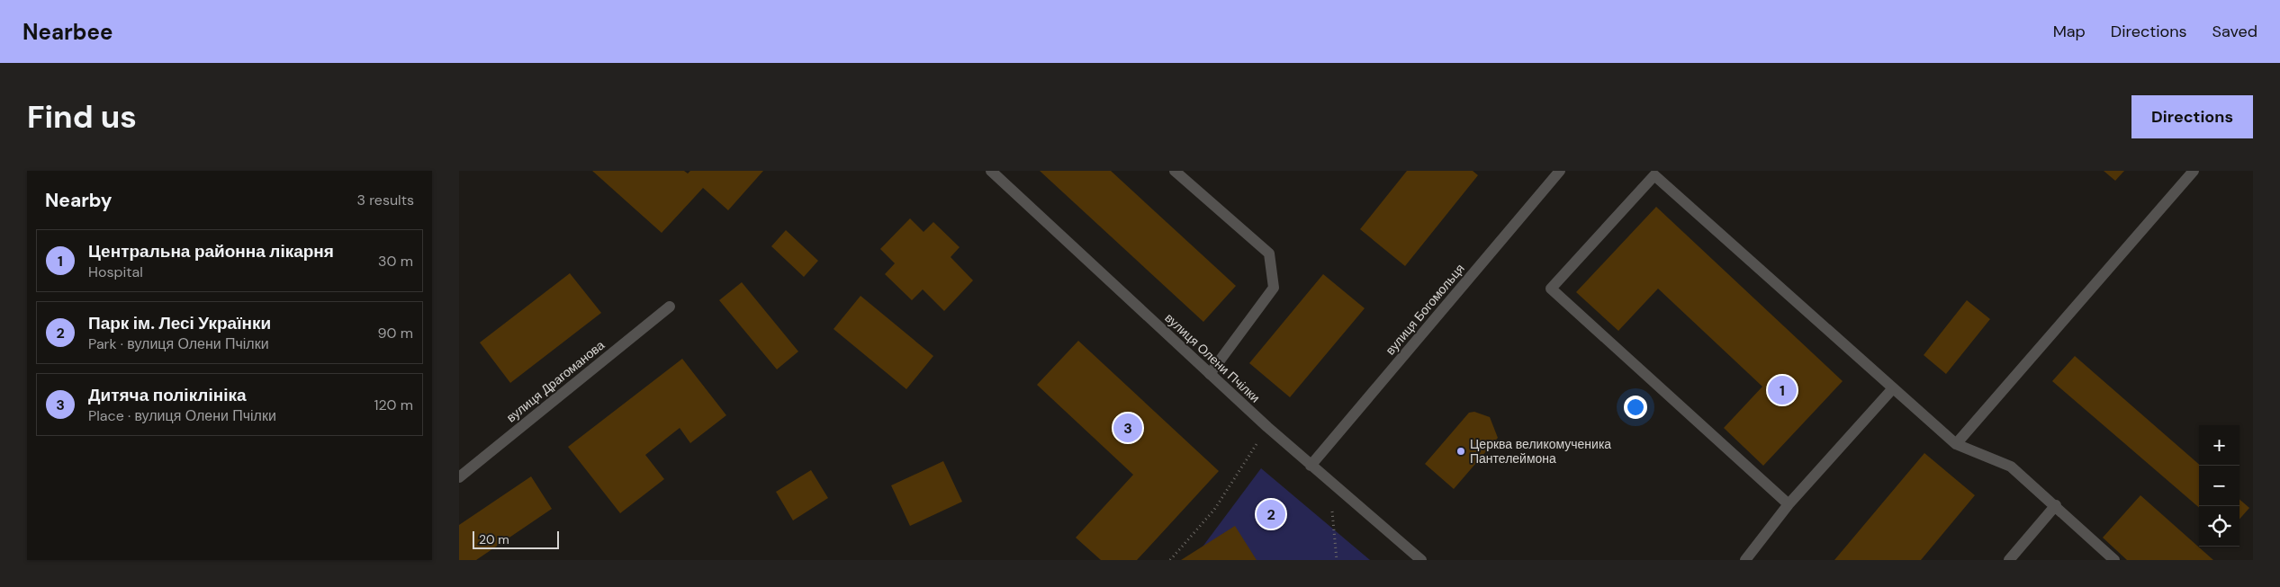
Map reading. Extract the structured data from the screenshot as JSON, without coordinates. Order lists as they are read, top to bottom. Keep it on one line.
{"streets":{"street":["вулиця Богомольця","вулиця Олени Пчілки","вулиця Драгоманова"]},"crossings":[["вулиця Богомольця","вулиця Олени Пчілки"]],"places":["Церква великомученика Пантелеймона"],"scale_bar":"20 m","page":{"header":"Nearbee","nav":["Map","Directions","Saved"],"buttons":"Directions","title":"Find us","heading":["Nearby","3 results"],"list":[{"mark":"1","name":"Центральна районна лікарня","note":"Hospital","value":"30 m"},{"mark":"2","name":"Парк ім. Лесі Українки","note":"Park · вулиця Олени Пчілки","value":"90 m"},{"mark":"3","name":"Дитяча поліклініка","note":"Place · вулиця Олени Пчілки","value":"120 m"}],"pins":["1","3","2"],"map_buttons":["+","−"],"scale":"20 m"}}
